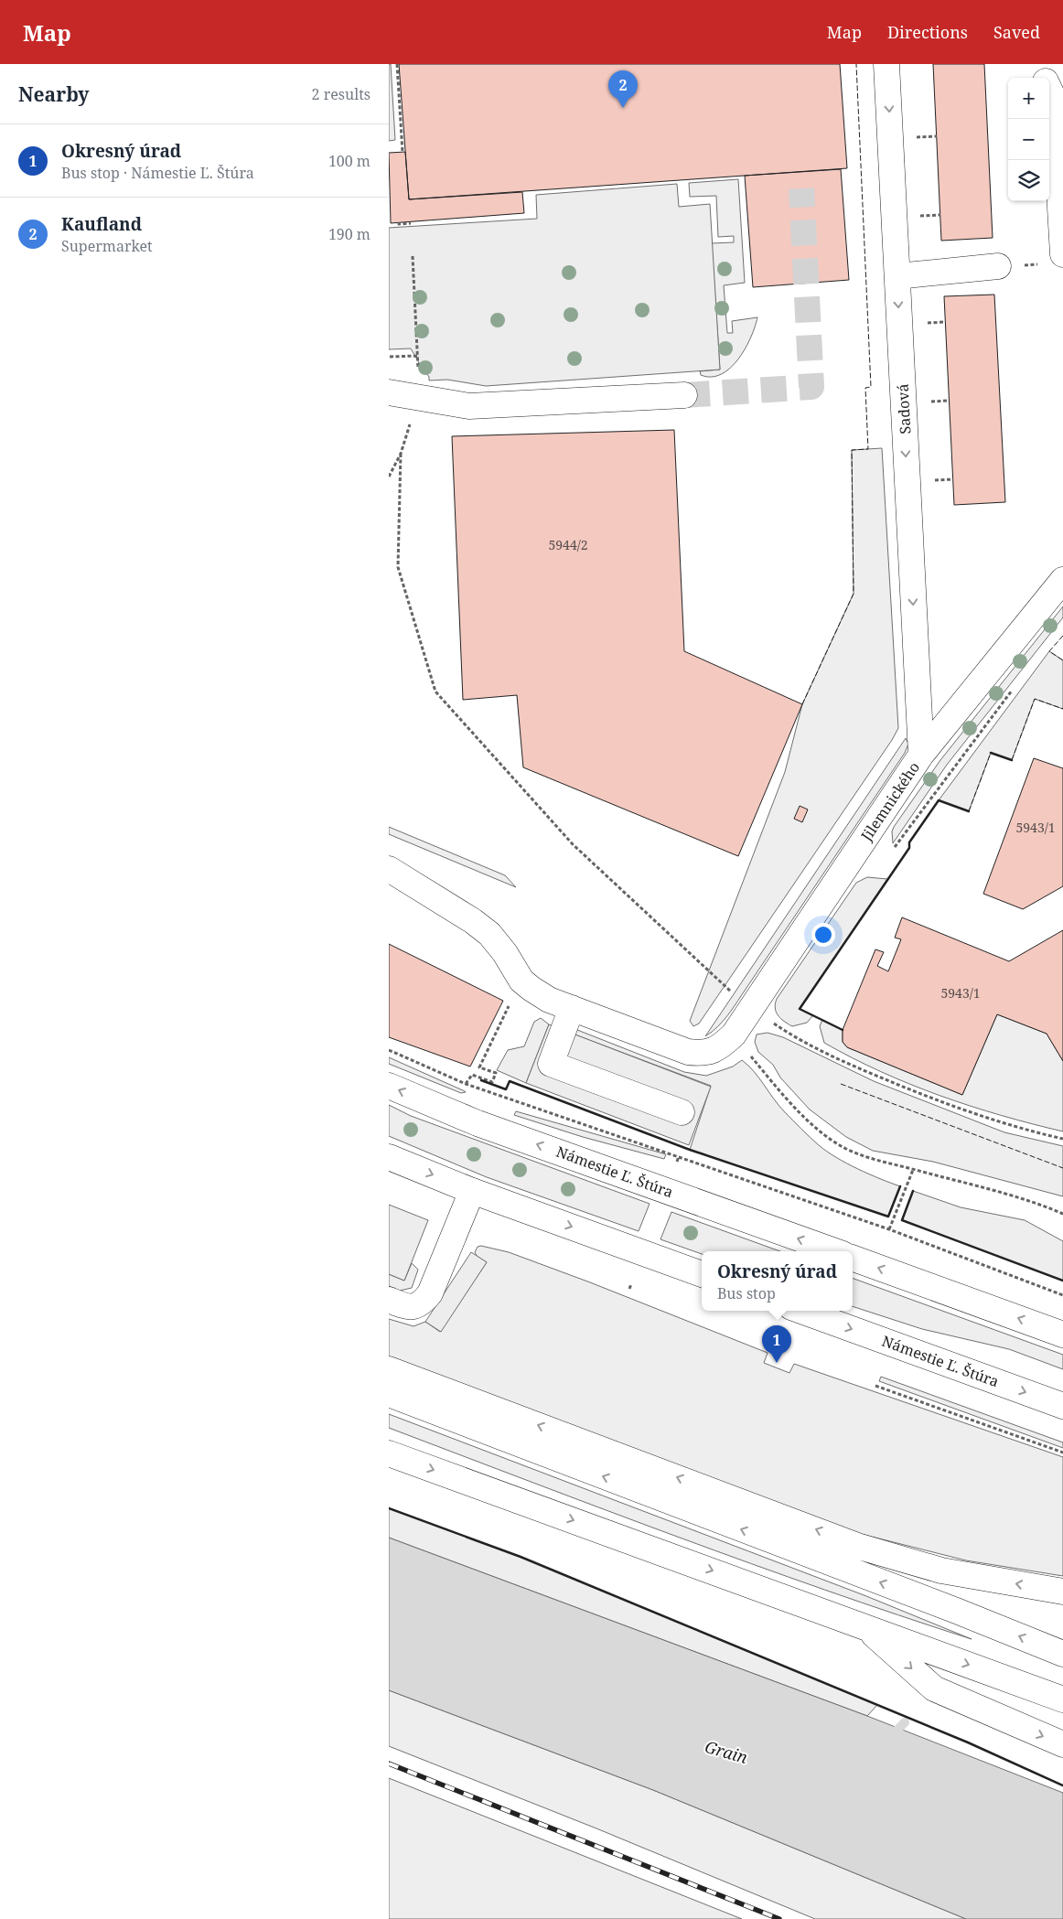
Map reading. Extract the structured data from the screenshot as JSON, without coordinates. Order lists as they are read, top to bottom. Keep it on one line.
{"streets":{"main road":["Sadová","Jilemnického","Námestie Ľ. Štúra"]},"crossings":[["Sadová","Jilemnického"]],"one_way":["Sadová"],"water":["Grain"],"house_numbers":["5944/2","5943/1","5943/1"],"page":{"header":"Map","nav":["Map","Directions","Saved"],"heading":["Nearby","2 results"],"pins":["2","1"],"map_buttons":["+","−"],"list":[{"mark":"1","name":"Okresný úrad","note":"Bus stop · Námestie Ľ. Štúra","value":"100 m"},{"mark":"2","name":"Kaufland","note":"Supermarket","value":"190 m"}],"popup":["Okresný úrad","Bus stop"]}}
